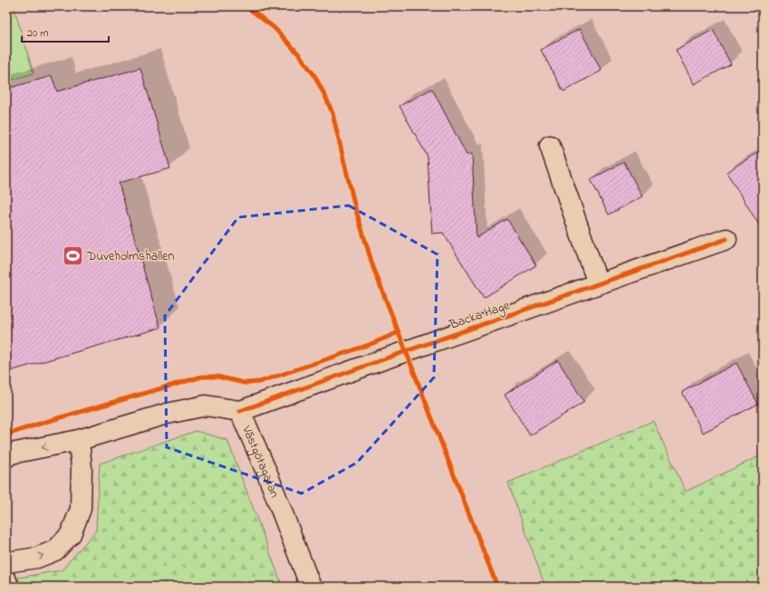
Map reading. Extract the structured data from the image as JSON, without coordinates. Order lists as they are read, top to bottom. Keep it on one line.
{"streets":{"street":["Backa Hage","Västgötagatan"]},"crossings":[["Backa Hage","Västgötagatan"]],"places":{"sports":["Duveholmshallen"]},"scale_bar":"20 m"}
